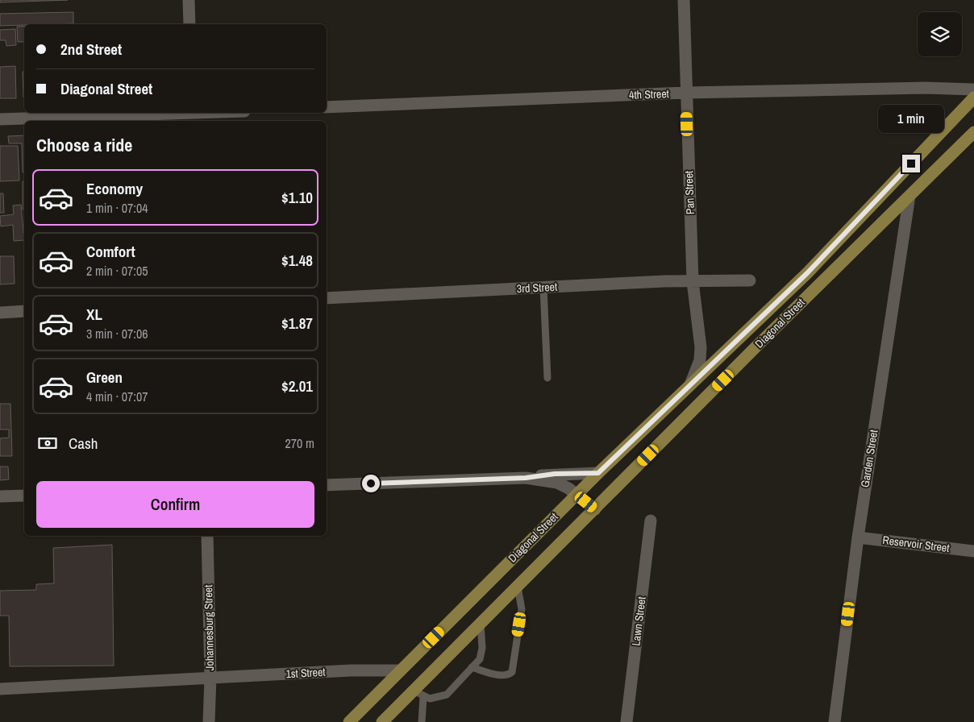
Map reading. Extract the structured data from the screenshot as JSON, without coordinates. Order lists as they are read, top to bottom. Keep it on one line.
{"streets":{"main road":["Diagonal Street"],"street":["4th Street","Pan Street","3rd Street","Garden Street","Reservoir Street","Lawn Street","Johannesburg Street","1st Street"]},"crossings":[["4th Street","Pan Street"],["Pan Street","3rd Street"],["Pan Street","Diagonal Street"],["Diagonal Street","Garden Street"],["Diagonal Street","1st Street"],["Garden Street","Reservoir Street"],["Johannesburg Street","1st Street"]],"page":{"banner":["2nd Street","Diagonal Street"],"bubble":"1 min","heading":"Choose a ride","list":[{"name":"Economy","note":"1 min · 07:04","value":"$1.10"},{"name":"Comfort","note":"2 min · 07:05","value":"$1.48"},{"name":"XL","note":"3 min · 07:06","value":"$1.87"},{"name":"Green","note":"4 min · 07:07","value":"$2.01"}],"pay":["Cash","270 m"],"buttons":"Confirm"}}
